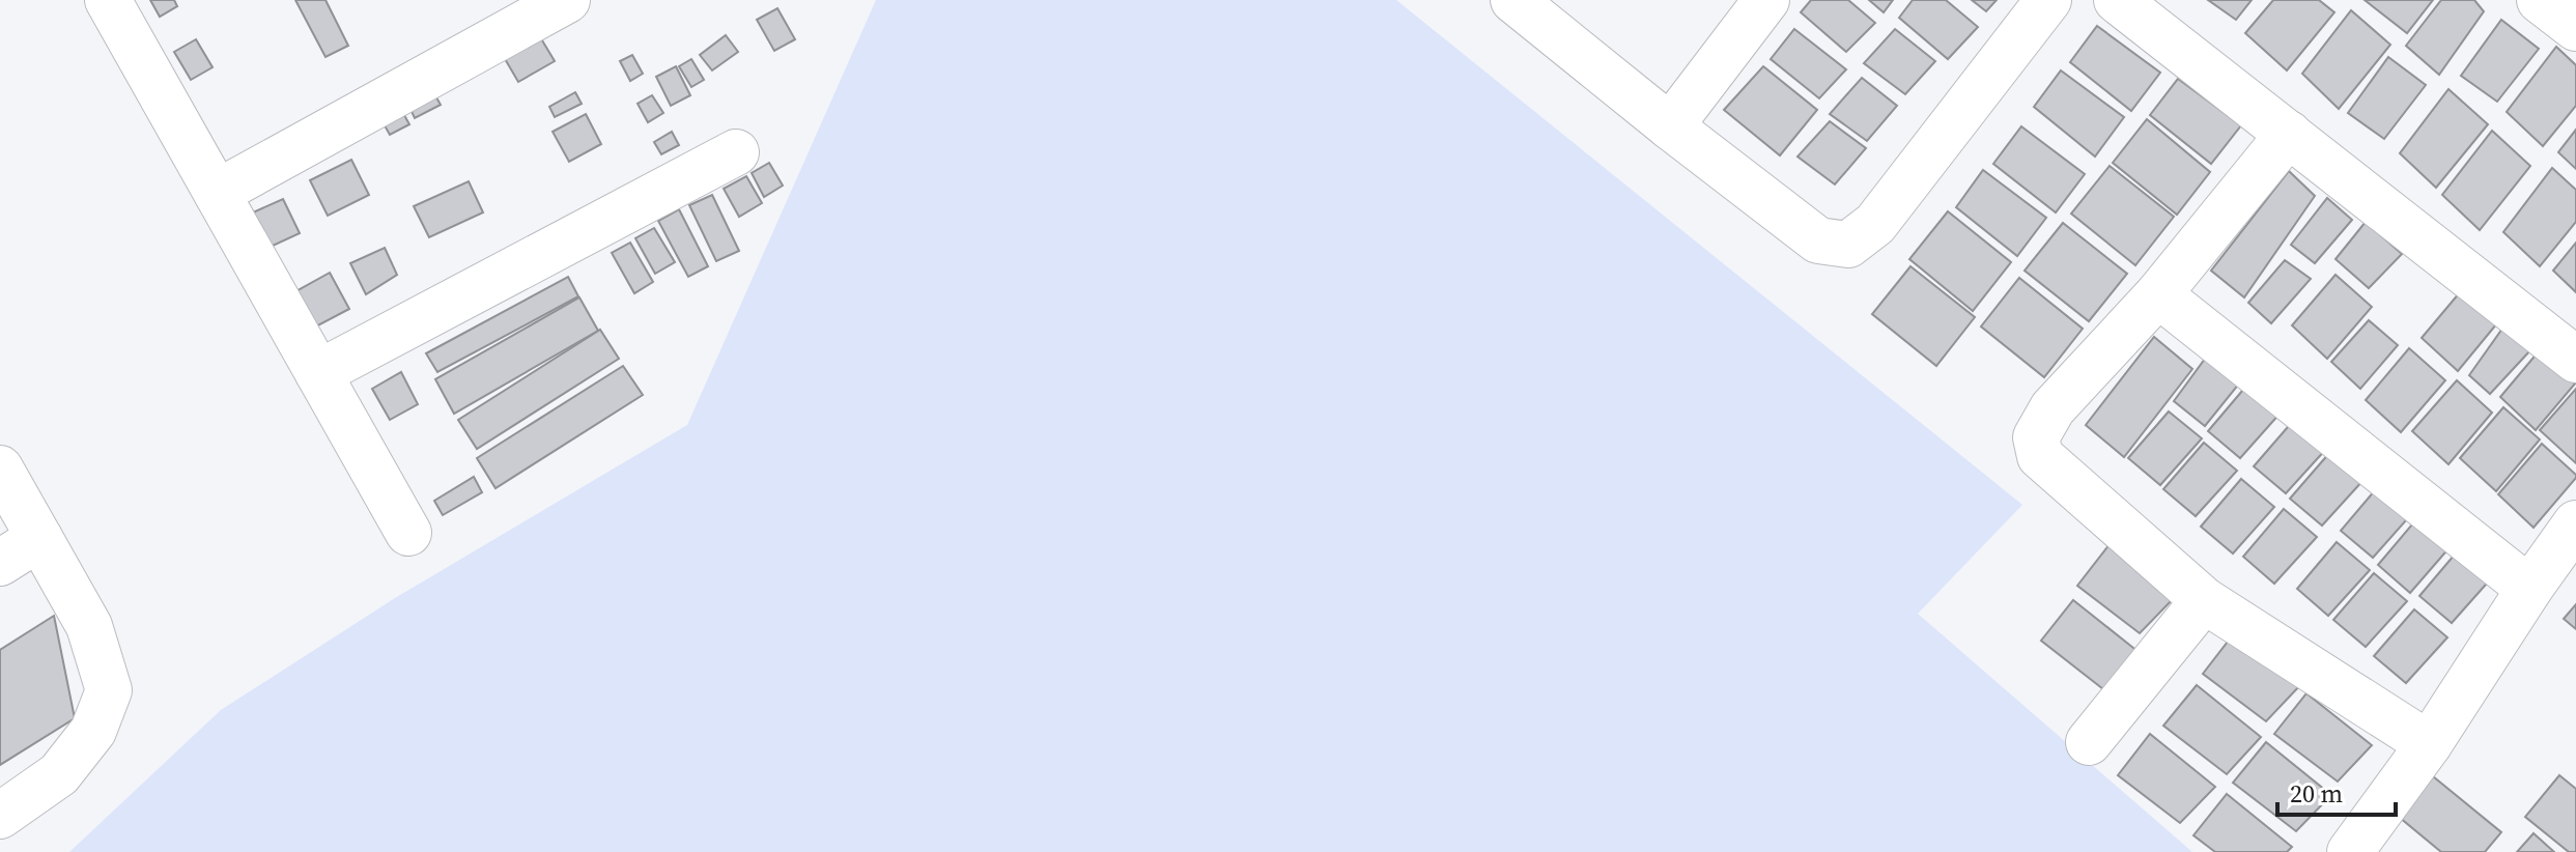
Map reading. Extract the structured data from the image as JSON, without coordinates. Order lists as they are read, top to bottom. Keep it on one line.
{"scale_bar":"20 m"}
